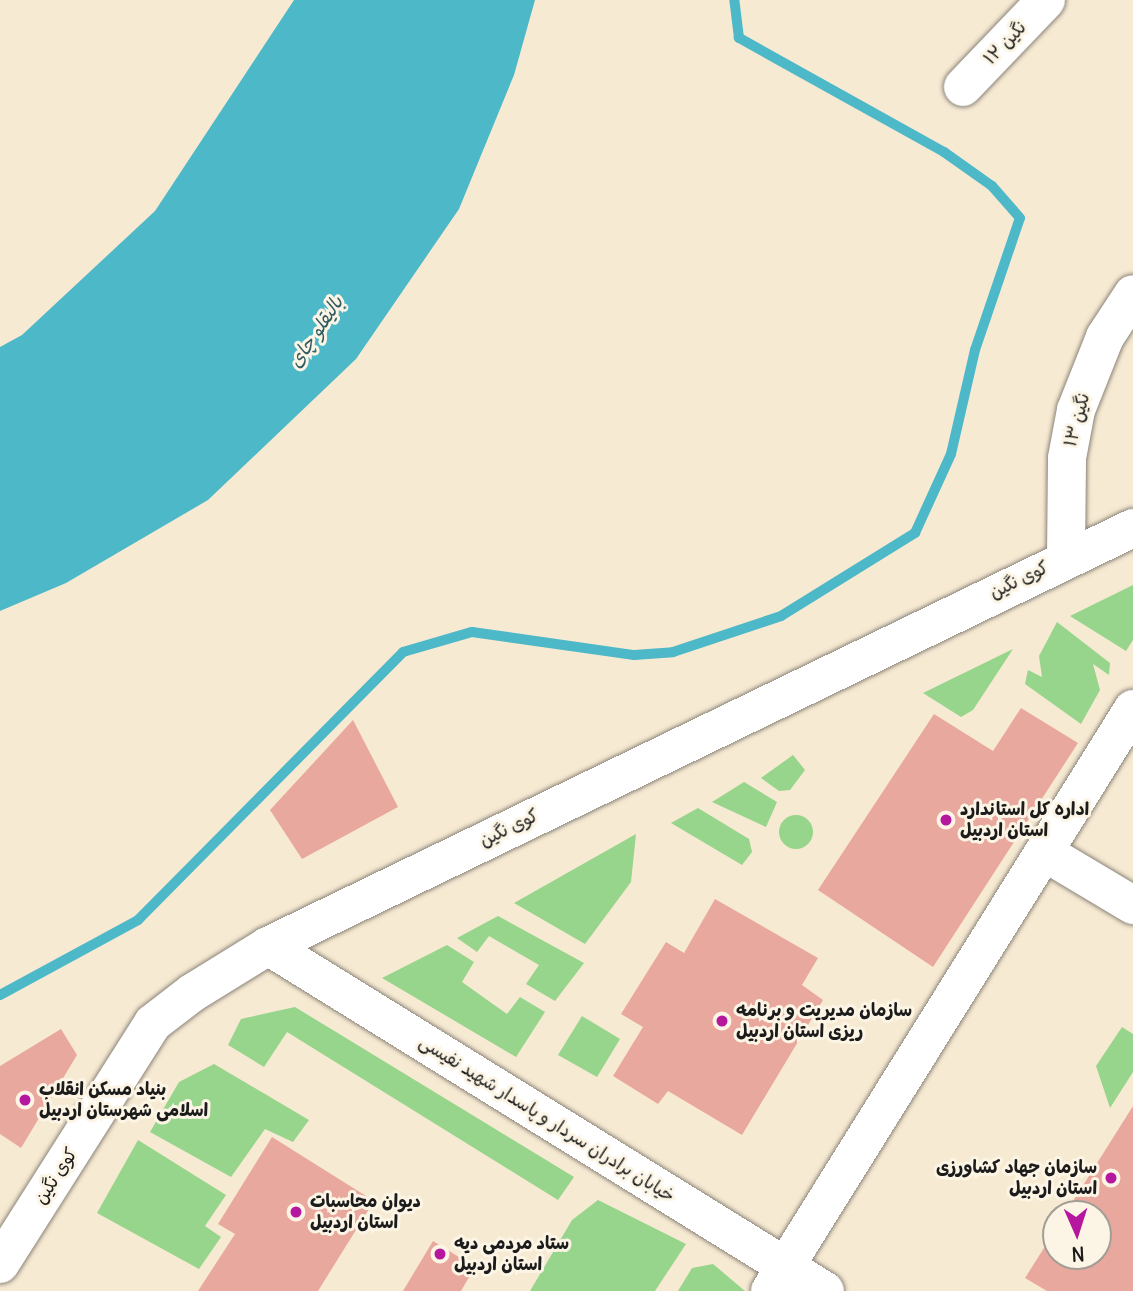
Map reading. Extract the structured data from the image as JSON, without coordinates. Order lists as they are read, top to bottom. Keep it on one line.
{"streets":{"street":["نگین ۱۲","نگین ۱۳","کوی نگین","خیابان برادران سردار و پاسدار شهید نفیسی"]},"crossings":[["نگین ۱۳","کوی نگین"],["کوی نگین","خیابان برادران سردار و پاسدار شهید نفیسی"]],"water":["بالیقلو چای"],"places":["اداره کل استاندارد استان اردبیل","سازمان مدیریت و برنامه ریزی استان اردبیل","بنیاد مسکن انقلاب اسلامی شهرستان اردبیل","سازمان جهاد کشاورزی استان اردبیل","دیوان محاسبات استان اردبیل","ستاد مردمی دیه استان اردبیل"],"north":"bottom"}
